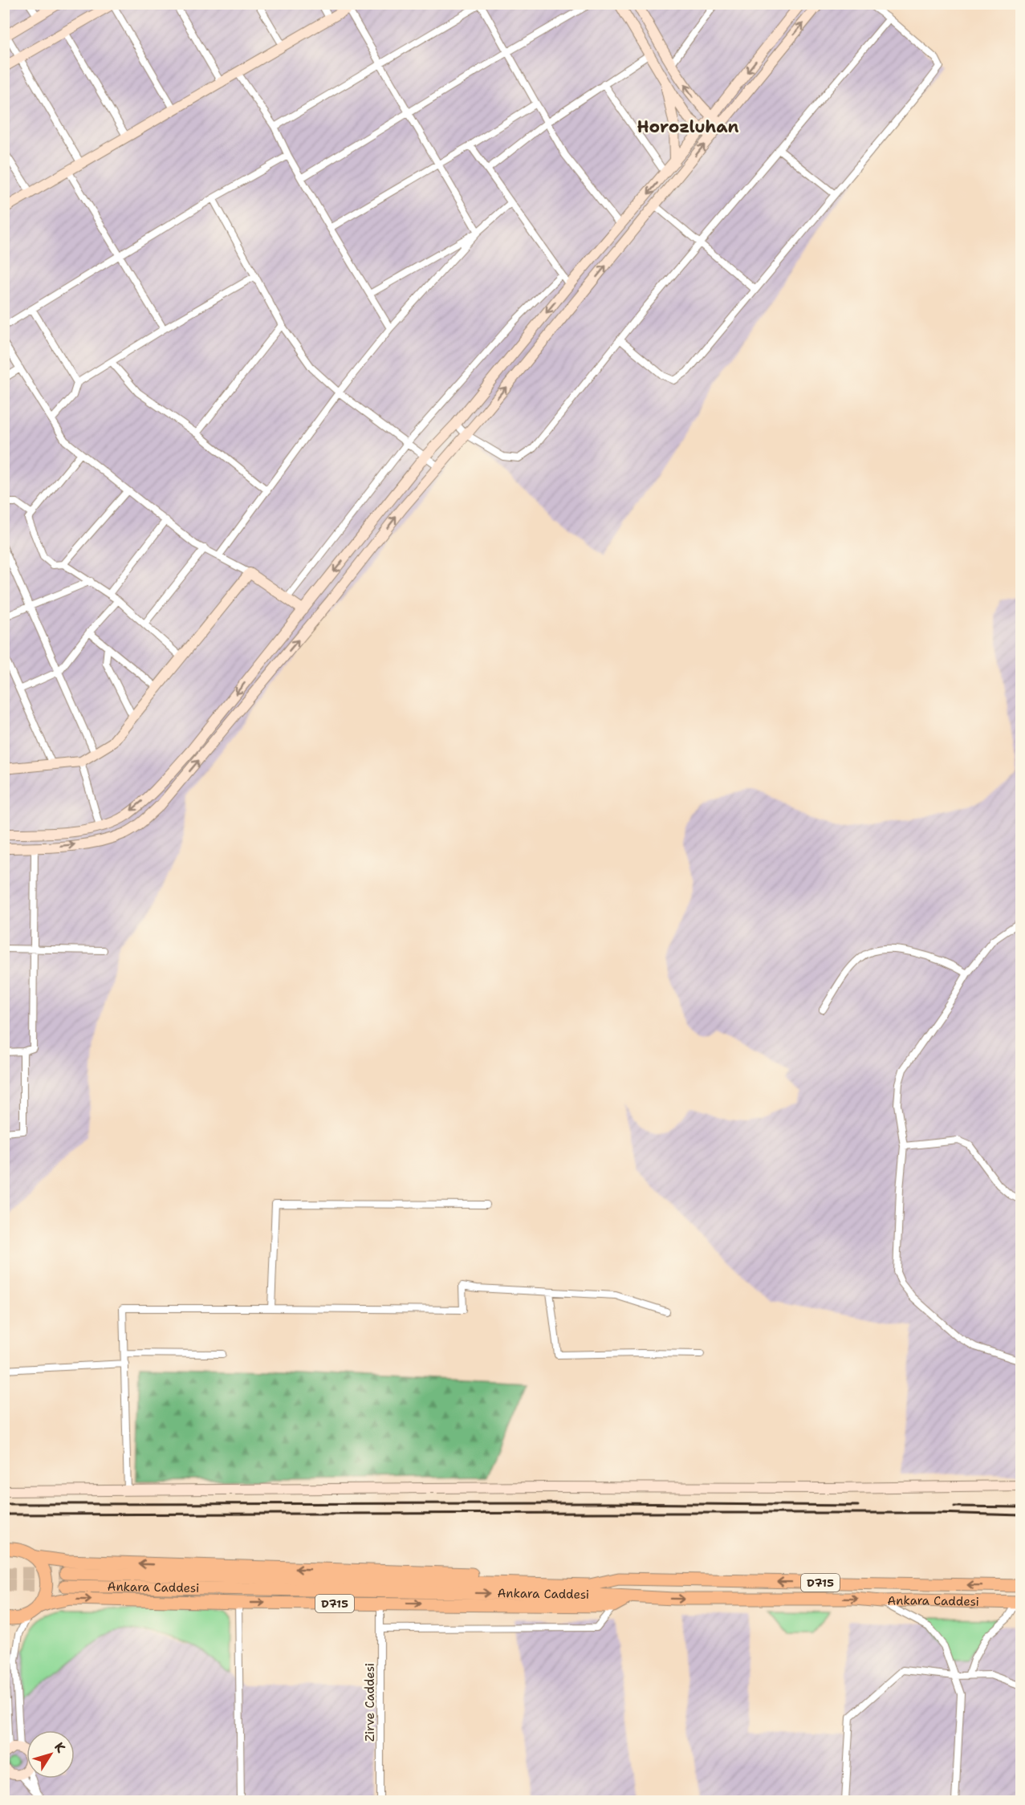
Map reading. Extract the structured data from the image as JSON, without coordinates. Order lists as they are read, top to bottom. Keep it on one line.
{"streets":{"highway":["D715","Ankara Caddesi"],"street":["Zirve Caddesi"]},"crossings":[["D715","Ankara Caddesi"],["D715","Zirve Caddesi"]],"districts":["Horozluhan"],"north":"top right"}
